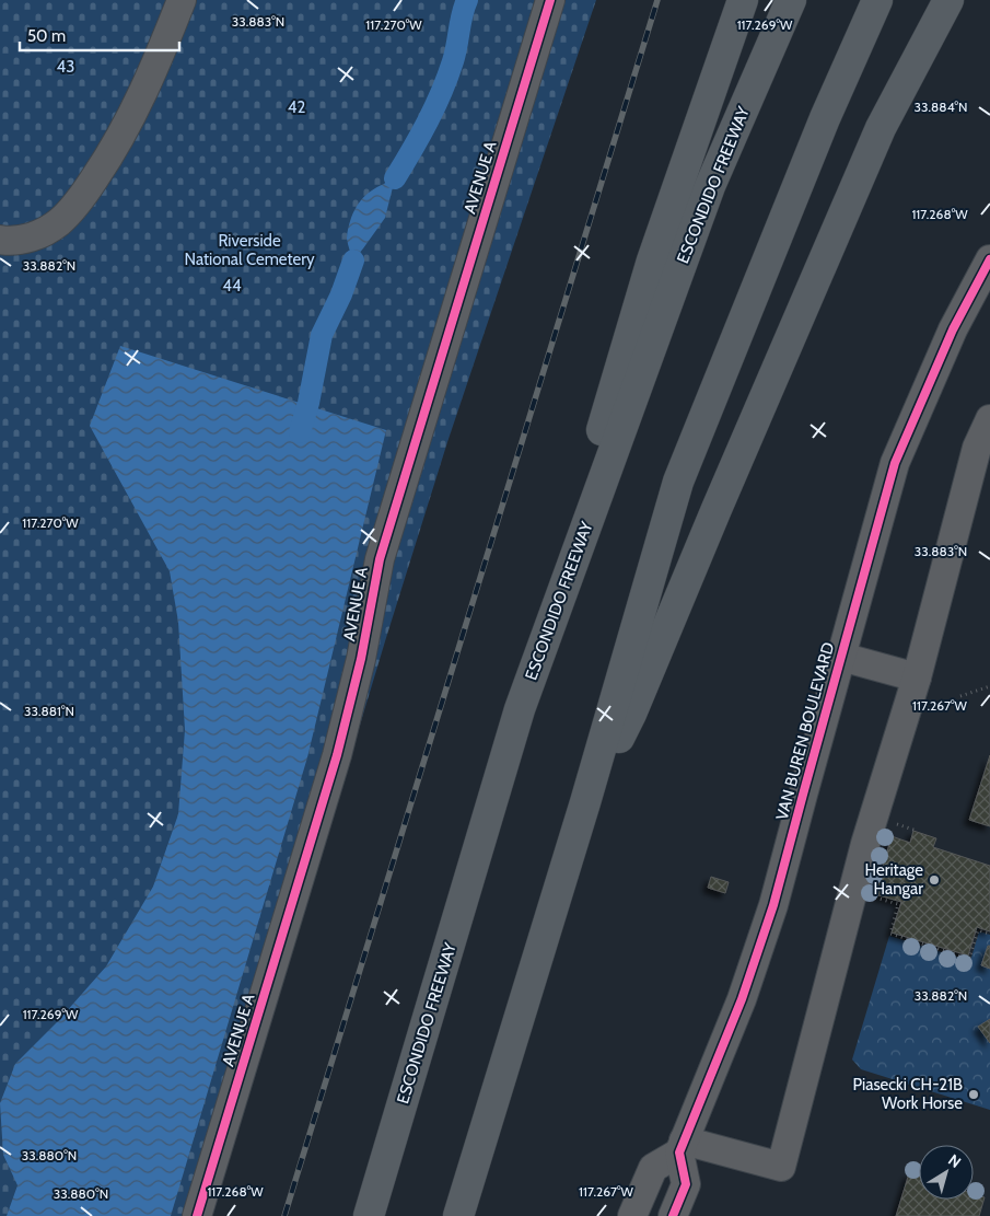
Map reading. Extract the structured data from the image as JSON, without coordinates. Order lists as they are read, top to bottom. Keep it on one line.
{"streets":{"highway":["ESCONDIDO FREEWAY"],"street":["AVENUE A","VAN BUREN BOULEVARD"]},"parks":["43","42","Riverside National Cemetery","44"],"places":["Heritage Hangar","Piasecki CH-21B Work Horse"],"scale_bar":"50 m","north":"top right","coordinates":["33.883°N","117.270°W","117.269°W","33.884°N","117.268°W","33.882°N","117.267°W","33.881°N","33.880°N"]}
